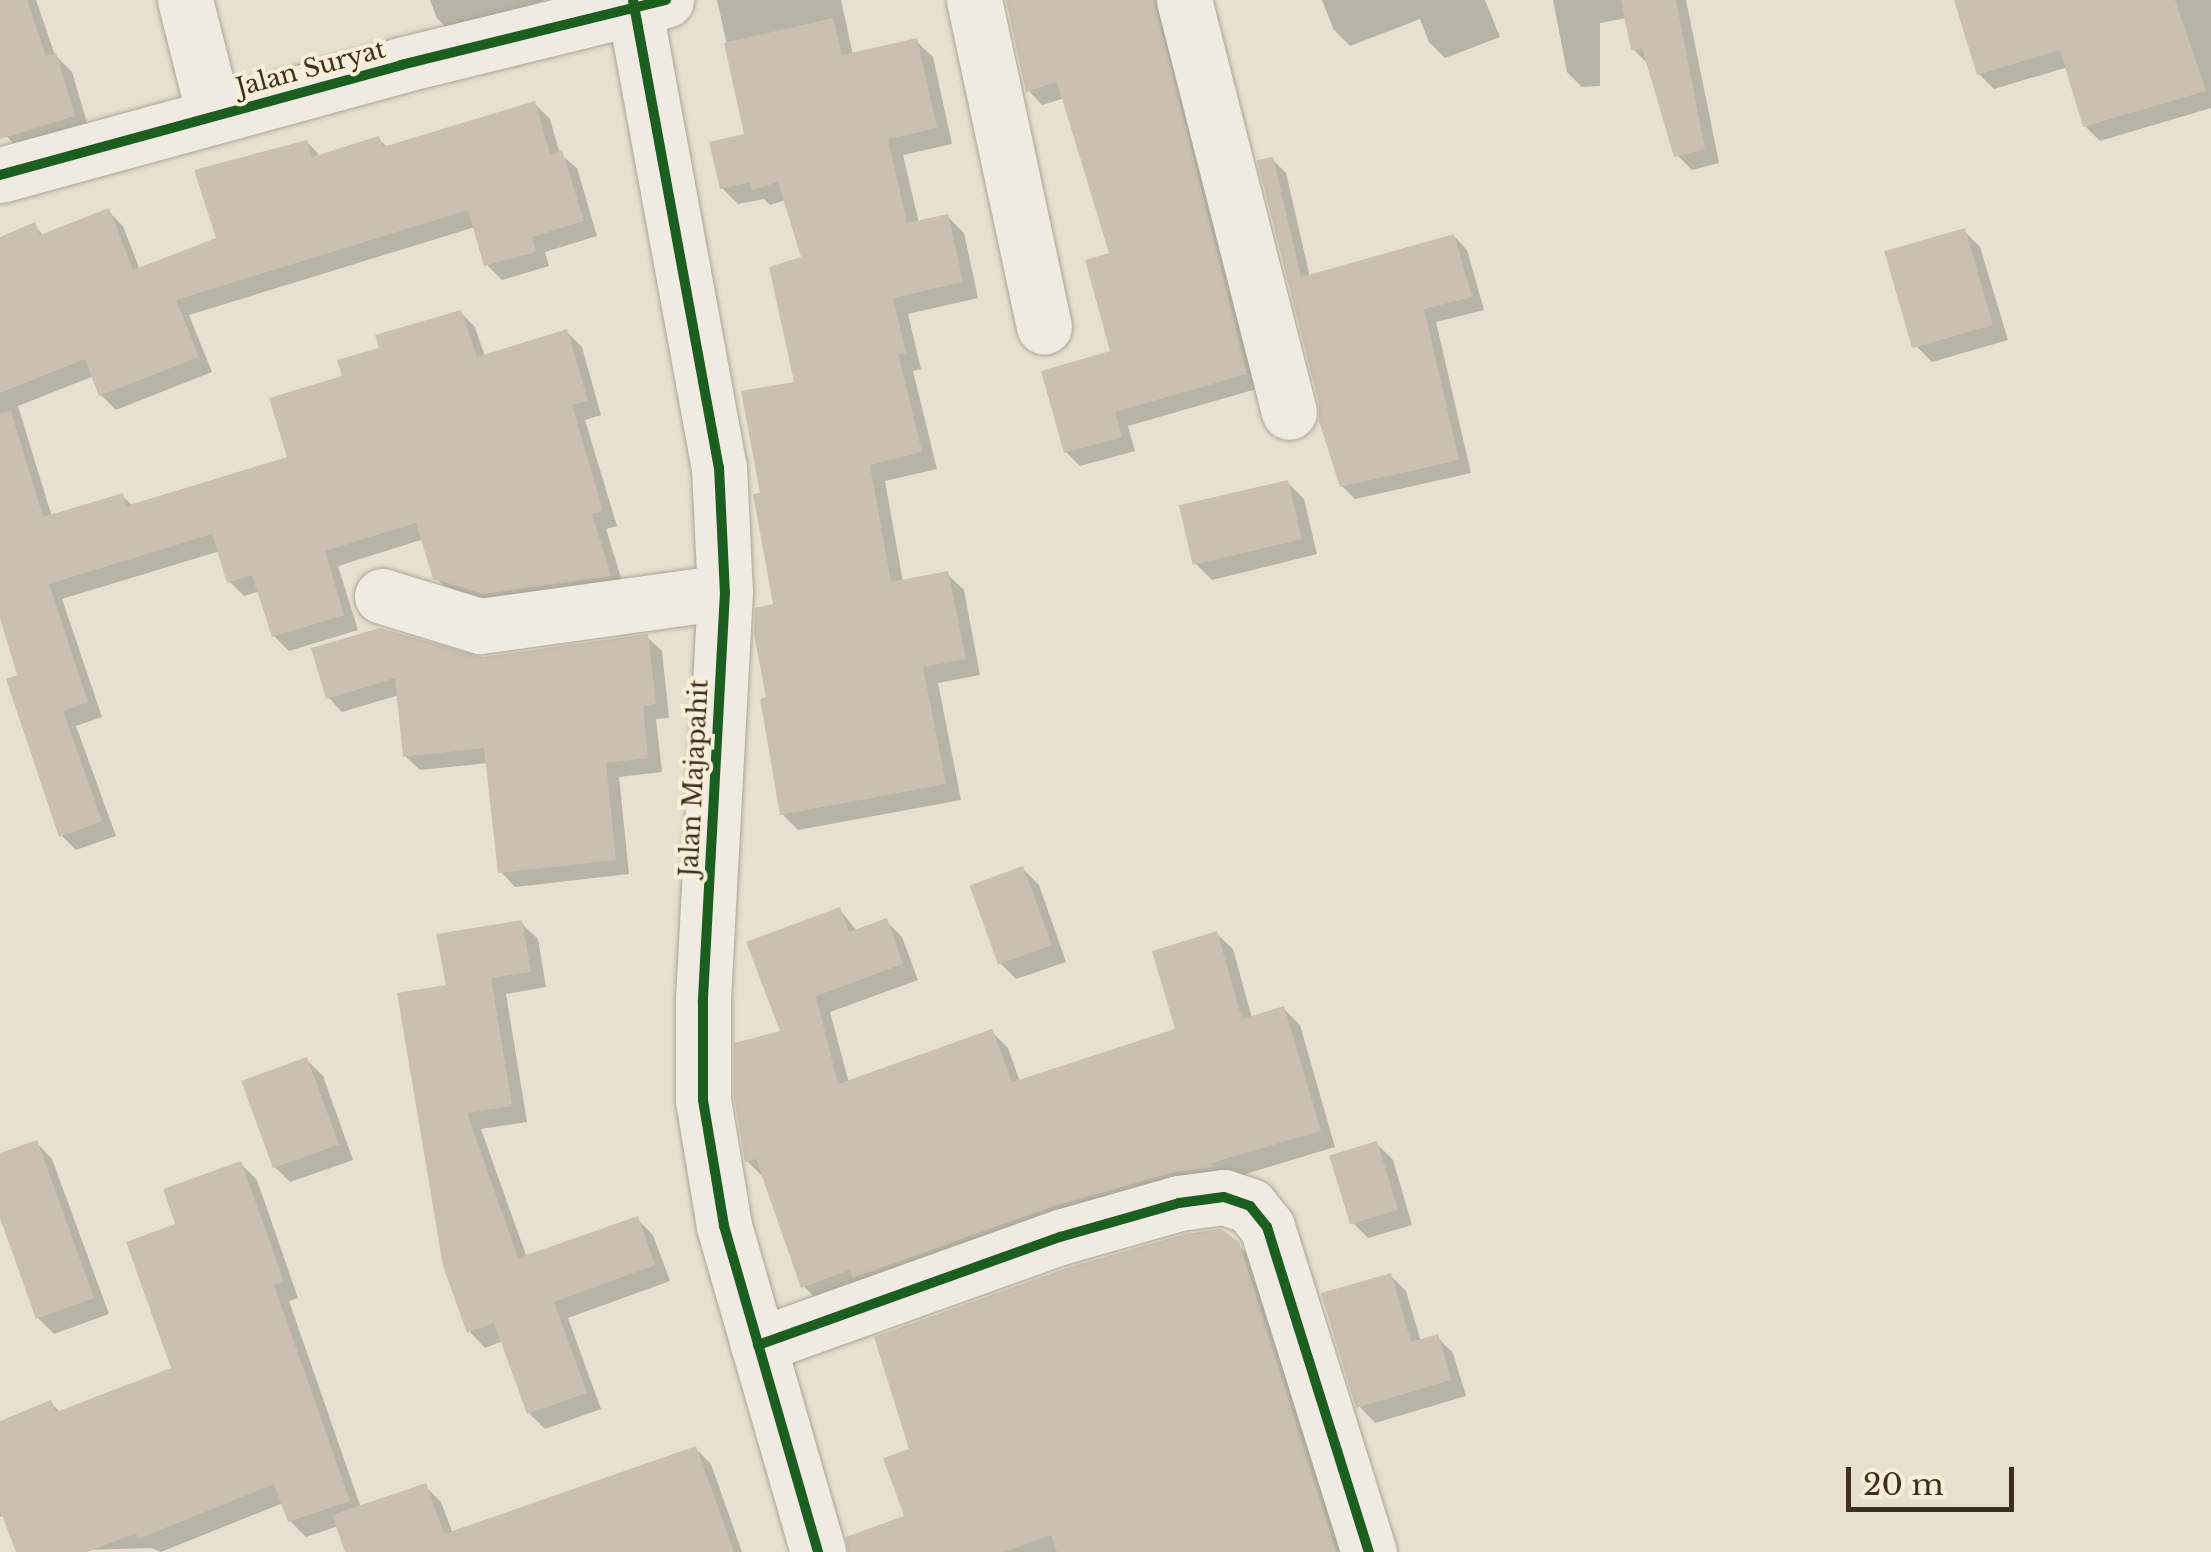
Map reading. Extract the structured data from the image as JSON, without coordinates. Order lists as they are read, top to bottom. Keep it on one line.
{"streets":{"street":["Jalan Suryat","Jalan Majapahit"]},"crossings":[["Jalan Suryat","Jalan Majapahit"]],"scale_bar":"20 m"}
